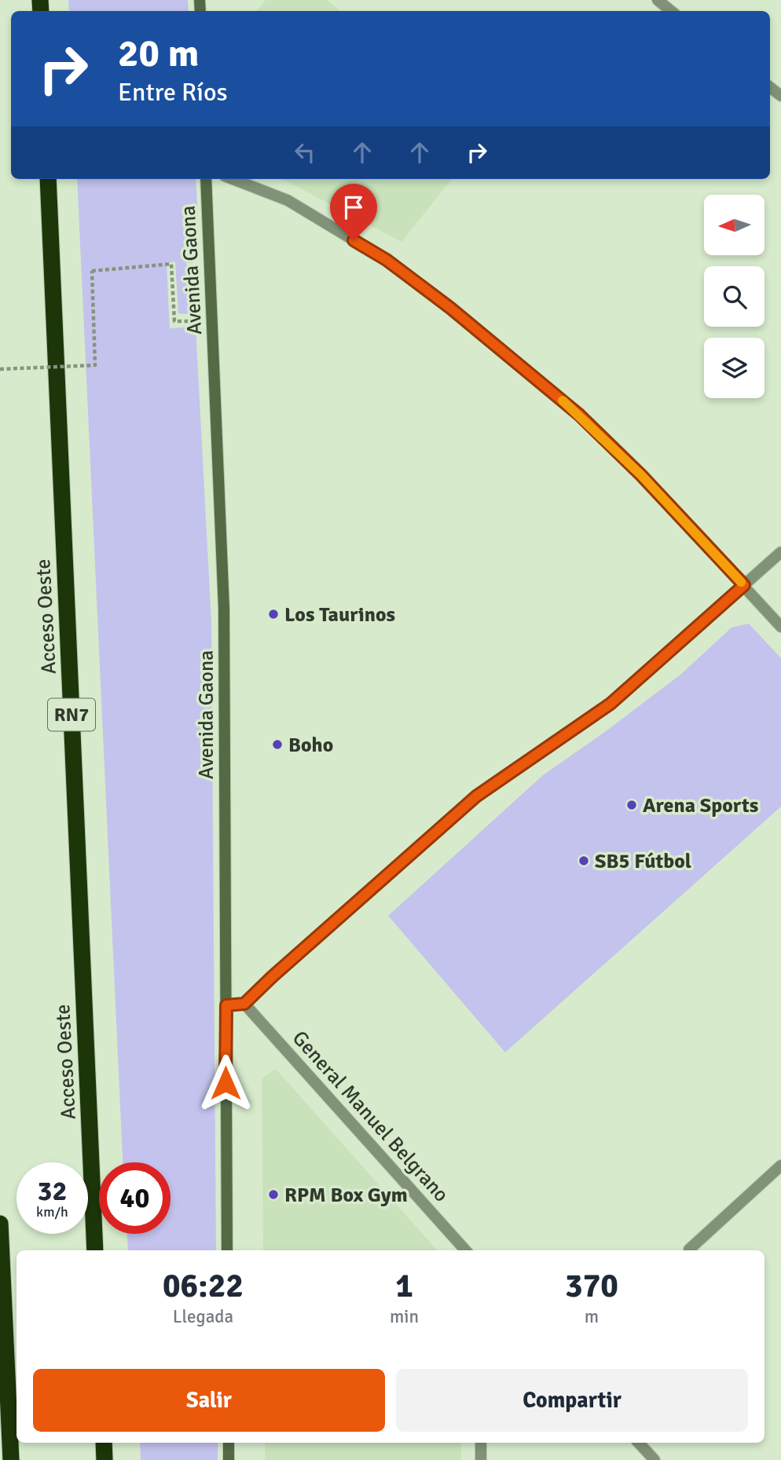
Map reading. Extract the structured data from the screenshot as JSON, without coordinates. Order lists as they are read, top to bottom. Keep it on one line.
{"streets":{"highway":["Acceso Oeste","RN7"],"street":["Avenida Gaona","General Manuel Belgrano"]},"places":["Los Taurinos","Boho","Arena Sports","SB5 Fútbol","RPM Box Gym"],"north":"left","page":{"turn":["20 m","Entre Ríos"],"speed":"32 km/h","limit":"40","eta":["06:22","Llegada","1","min","370","m"],"buttons":["Salir","Compartir"]}}
